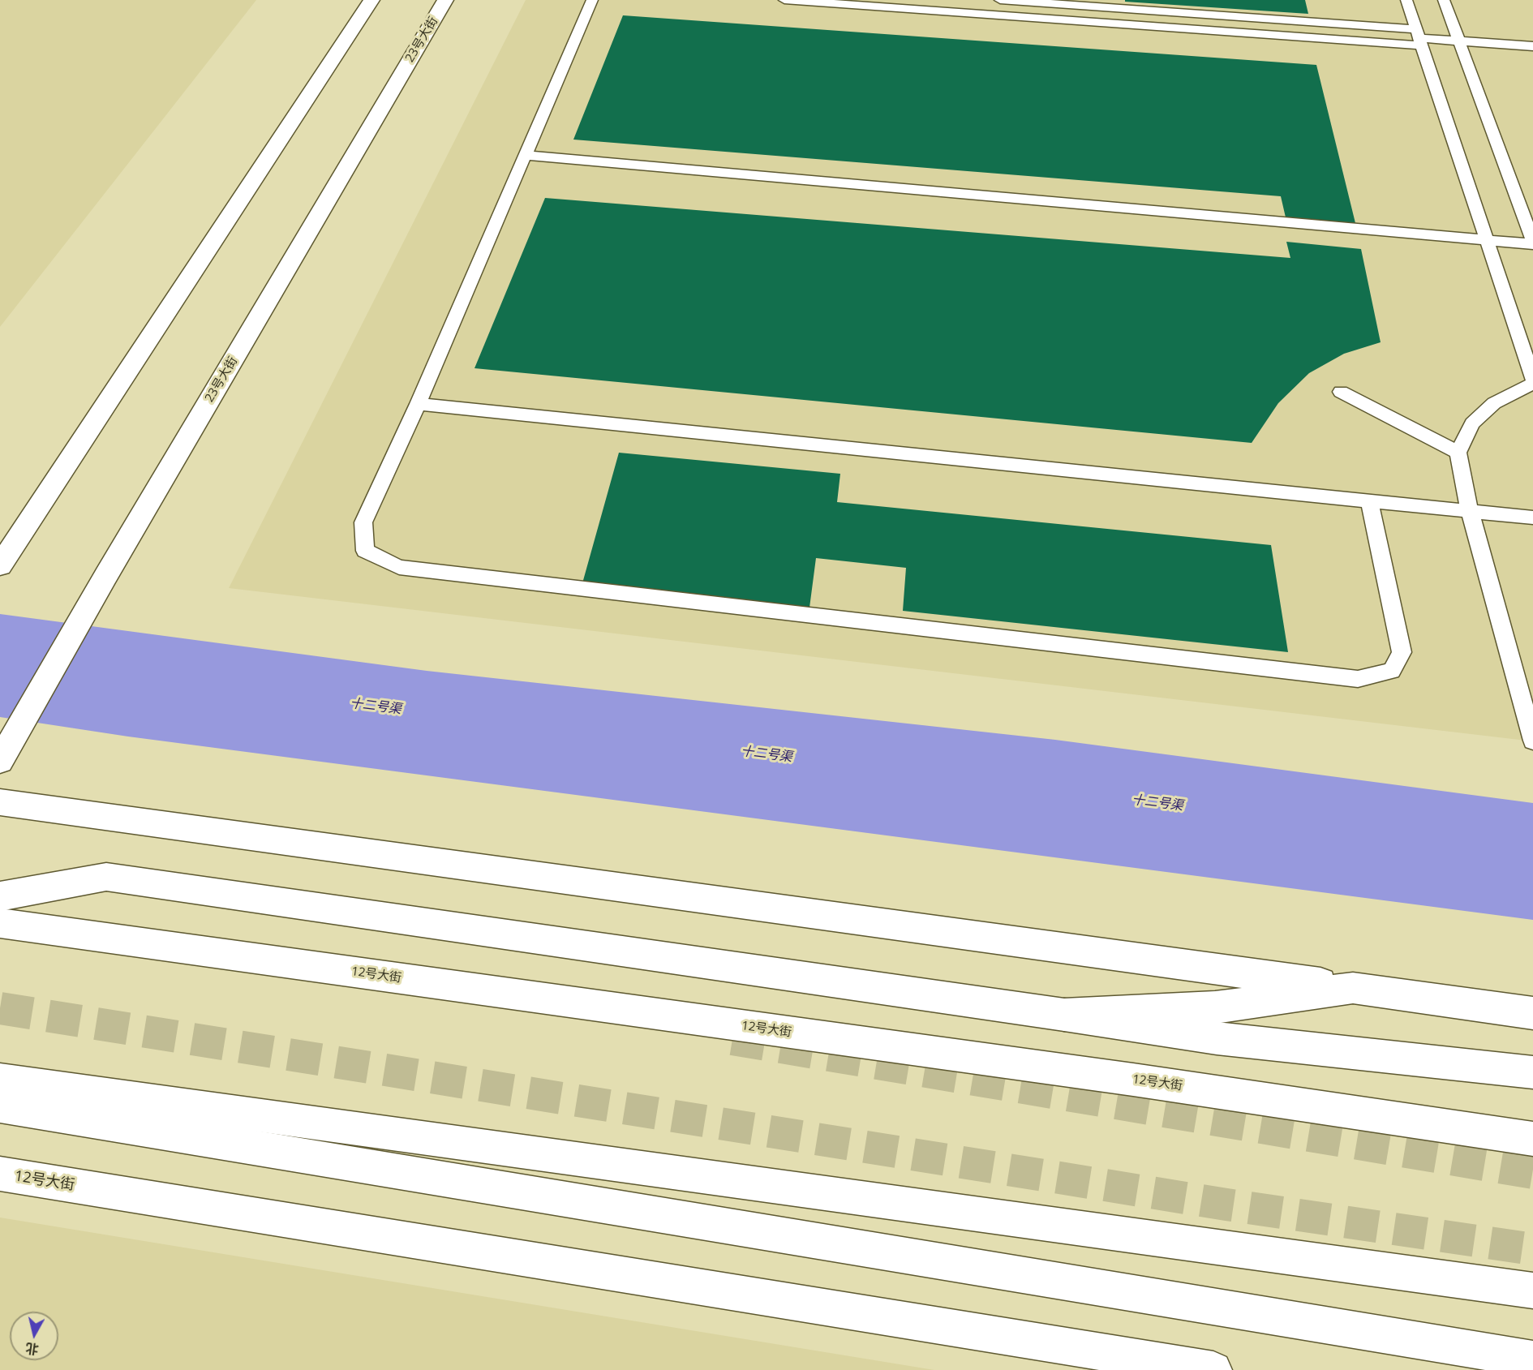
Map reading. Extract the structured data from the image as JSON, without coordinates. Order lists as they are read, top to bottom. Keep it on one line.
{"streets":{"main road":["23号大街","12号大街"]},"water":["十二号渠"],"north":"bottom"}
